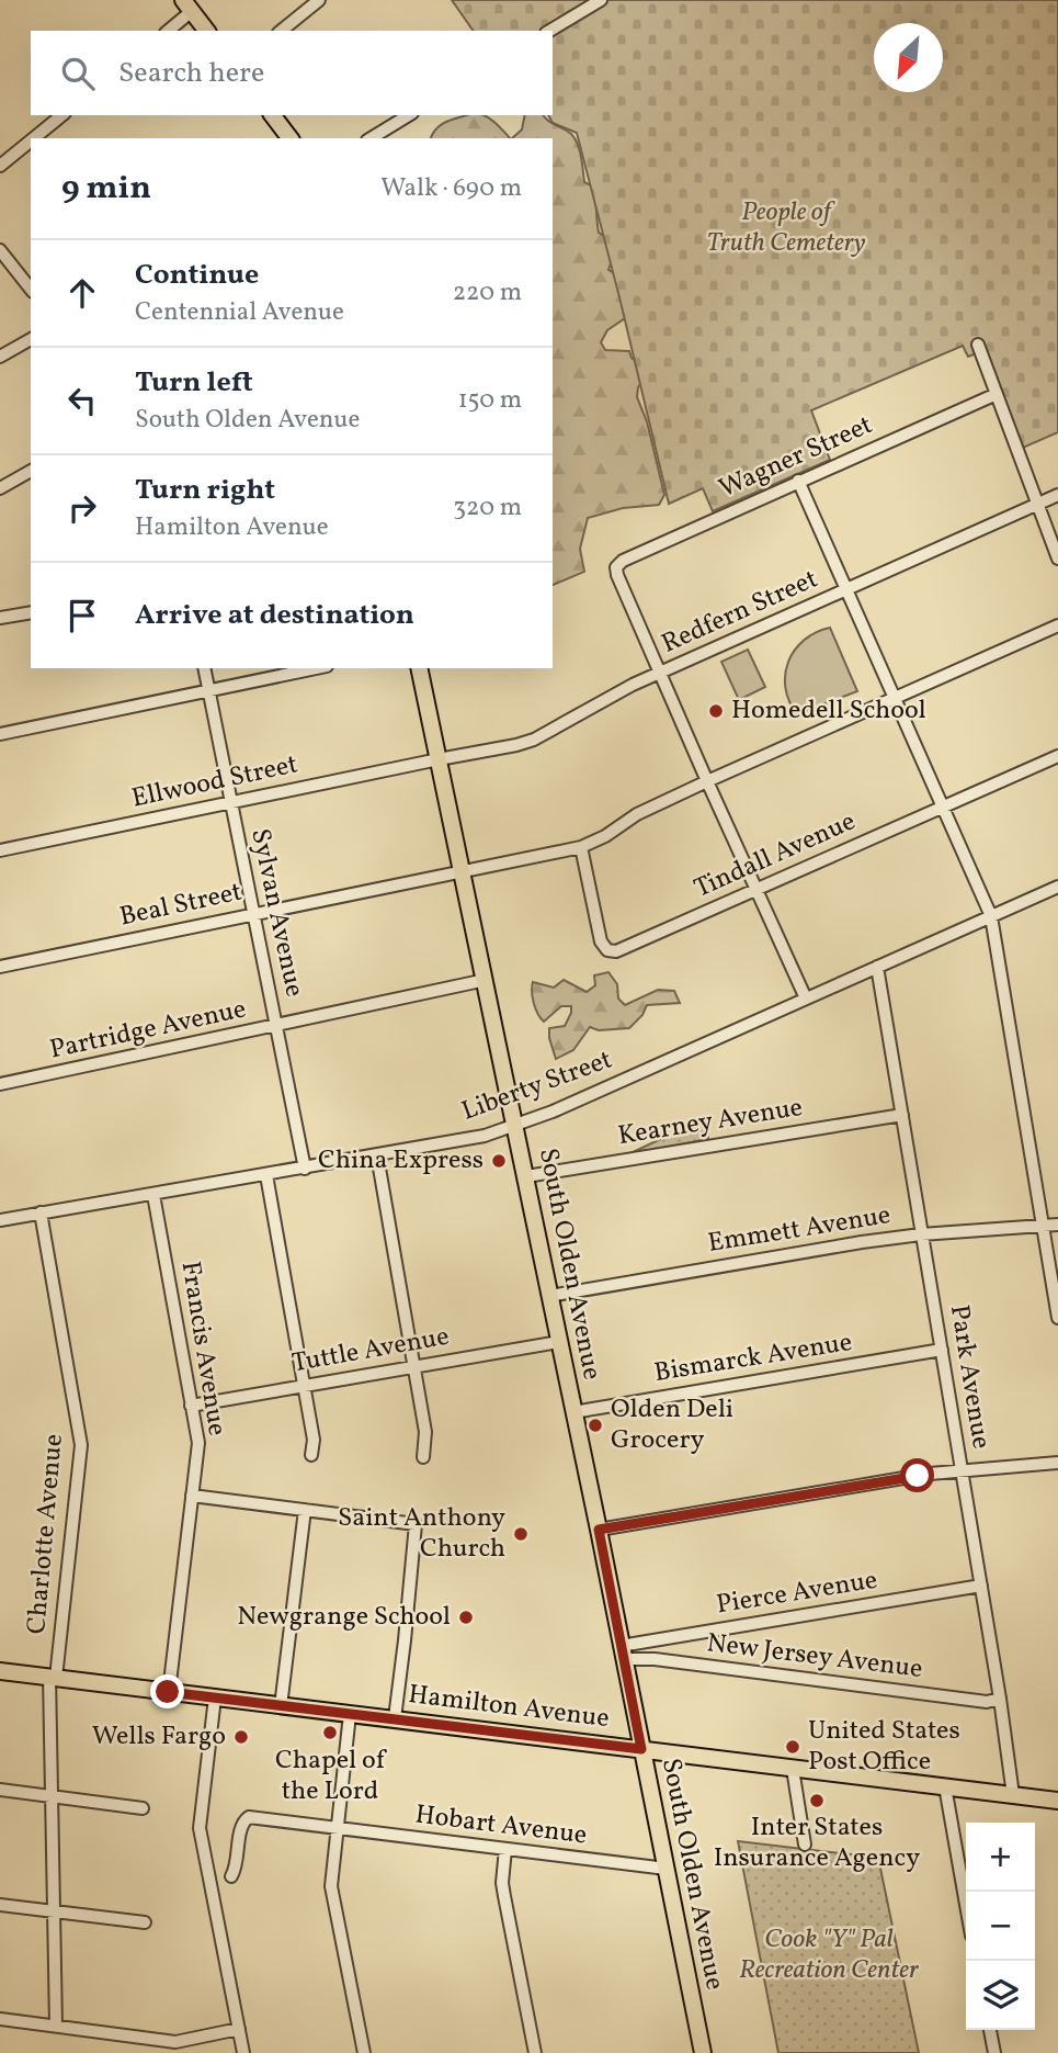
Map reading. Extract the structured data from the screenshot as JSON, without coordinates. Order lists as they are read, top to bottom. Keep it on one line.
{"streets":{"main road":["South Olden Avenue","Hamilton Avenue"],"street":["Wagner Street","Redfern Street","Ellwood Street","Tindall Avenue","Beal Street","Sylvan Avenue","Partridge Avenue","Liberty Street","Kearney Avenue","Emmett Avenue","Francis Avenue","Tuttle Avenue","Bismarck Avenue","Park Avenue","Charlotte Avenue","Pierce Avenue","New Jersey Avenue","Hobart Avenue"]},"crossings":[["Wagner Street","Redfern Street"],["Redfern Street","Ellwood Street"],["Redfern Street","South Olden Avenue"],["Ellwood Street","Sylvan Avenue"],["Ellwood Street","South Olden Avenue"],["Tindall Avenue","Beal Street"],["Beal Street","Sylvan Avenue"],["Beal Street","South Olden Avenue"],["Sylvan Avenue","Partridge Avenue"],["Sylvan Avenue","Liberty Street"],["Partridge Avenue","South Olden Avenue"],["Liberty Street","South Olden Avenue"],["Liberty Street","Francis Avenue"],["Liberty Street","Park Avenue"],["Liberty Street","Charlotte Avenue"],["Kearney Avenue","South Olden Avenue"],["Kearney Avenue","Park Avenue"],["Emmett Avenue","South Olden Avenue"],["Emmett Avenue","Park Avenue"],["South Olden Avenue","Tuttle Avenue"],["South Olden Avenue","Bismarck Avenue"],["South Olden Avenue","Pierce Avenue"],["South Olden Avenue","New Jersey Avenue"],["South Olden Avenue","Hamilton Avenue"],["South Olden Avenue","Hobart Avenue"],["Francis Avenue","Tuttle Avenue"],["Francis Avenue","Hamilton Avenue"],["Bismarck Avenue","Park Avenue"],["Park Avenue","Pierce Avenue"],["Park Avenue","New Jersey Avenue"],["Park Avenue","Hamilton Avenue"],["Charlotte Avenue","Hamilton Avenue"],["Pierce Avenue","New Jersey Avenue"]],"parks":["People of Truth Cemetery","Cook \"Y\" Pal Recreation Center"],"places":["Homedell School","China Express","Olden Deli Grocery","Saint Anthony Church","Newgrange School","Chapel of the Lord","Wells Fargo","United States Post Office","Inter States Insurance Agency"],"north":"bottom left","page":{"search":"Search here","heading":["9 min","Walk · 690 m"],"list":[["Continue","Centennial Avenue","220 m"],["Turn left","South Olden Avenue","150 m"],["Turn right","Hamilton Avenue","320 m"],"Arrive at destination"],"map_buttons":["+","−"]}}
